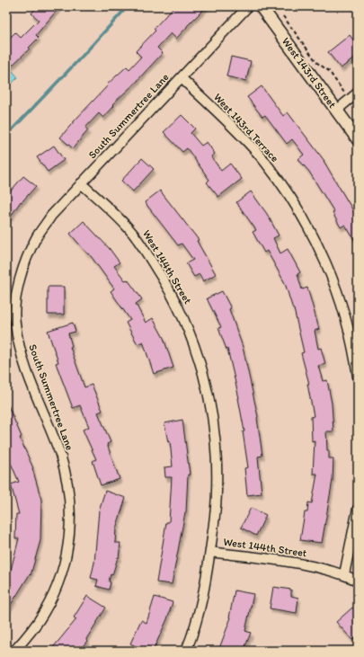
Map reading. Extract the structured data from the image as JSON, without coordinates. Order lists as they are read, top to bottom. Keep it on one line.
{"streets":{"street":["West 143rd Street","South Summertree Lane","West 143rd Terrace","West 144th Street"]},"crossings":[["South Summertree Lane","West 143rd Terrace"],["South Summertree Lane","West 144th Street"]]}
